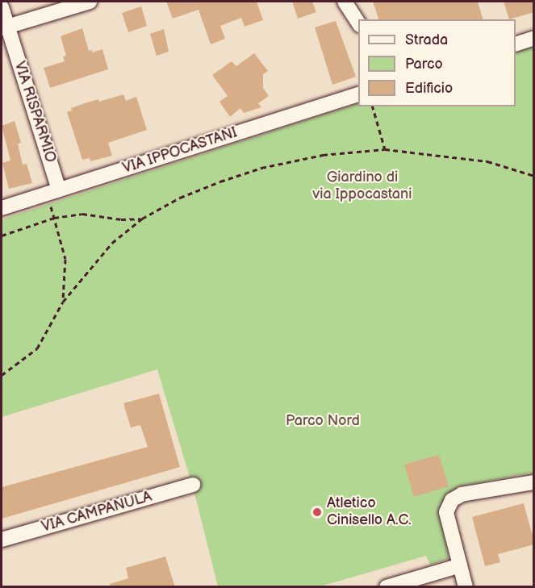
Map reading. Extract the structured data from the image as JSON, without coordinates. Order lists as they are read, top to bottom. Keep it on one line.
{"streets":{"street":["VIA RISPARMIO","VIA IPPOCASTANI","VIA CAMPANULA"]},"crossings":[["VIA RISPARMIO","VIA IPPOCASTANI"]],"parks":["Giardino di via Ippocastani","Parco Nord"],"places":["Atletico Cinisello A.C."],"legend":["Strada","Parco","Edificio"]}
